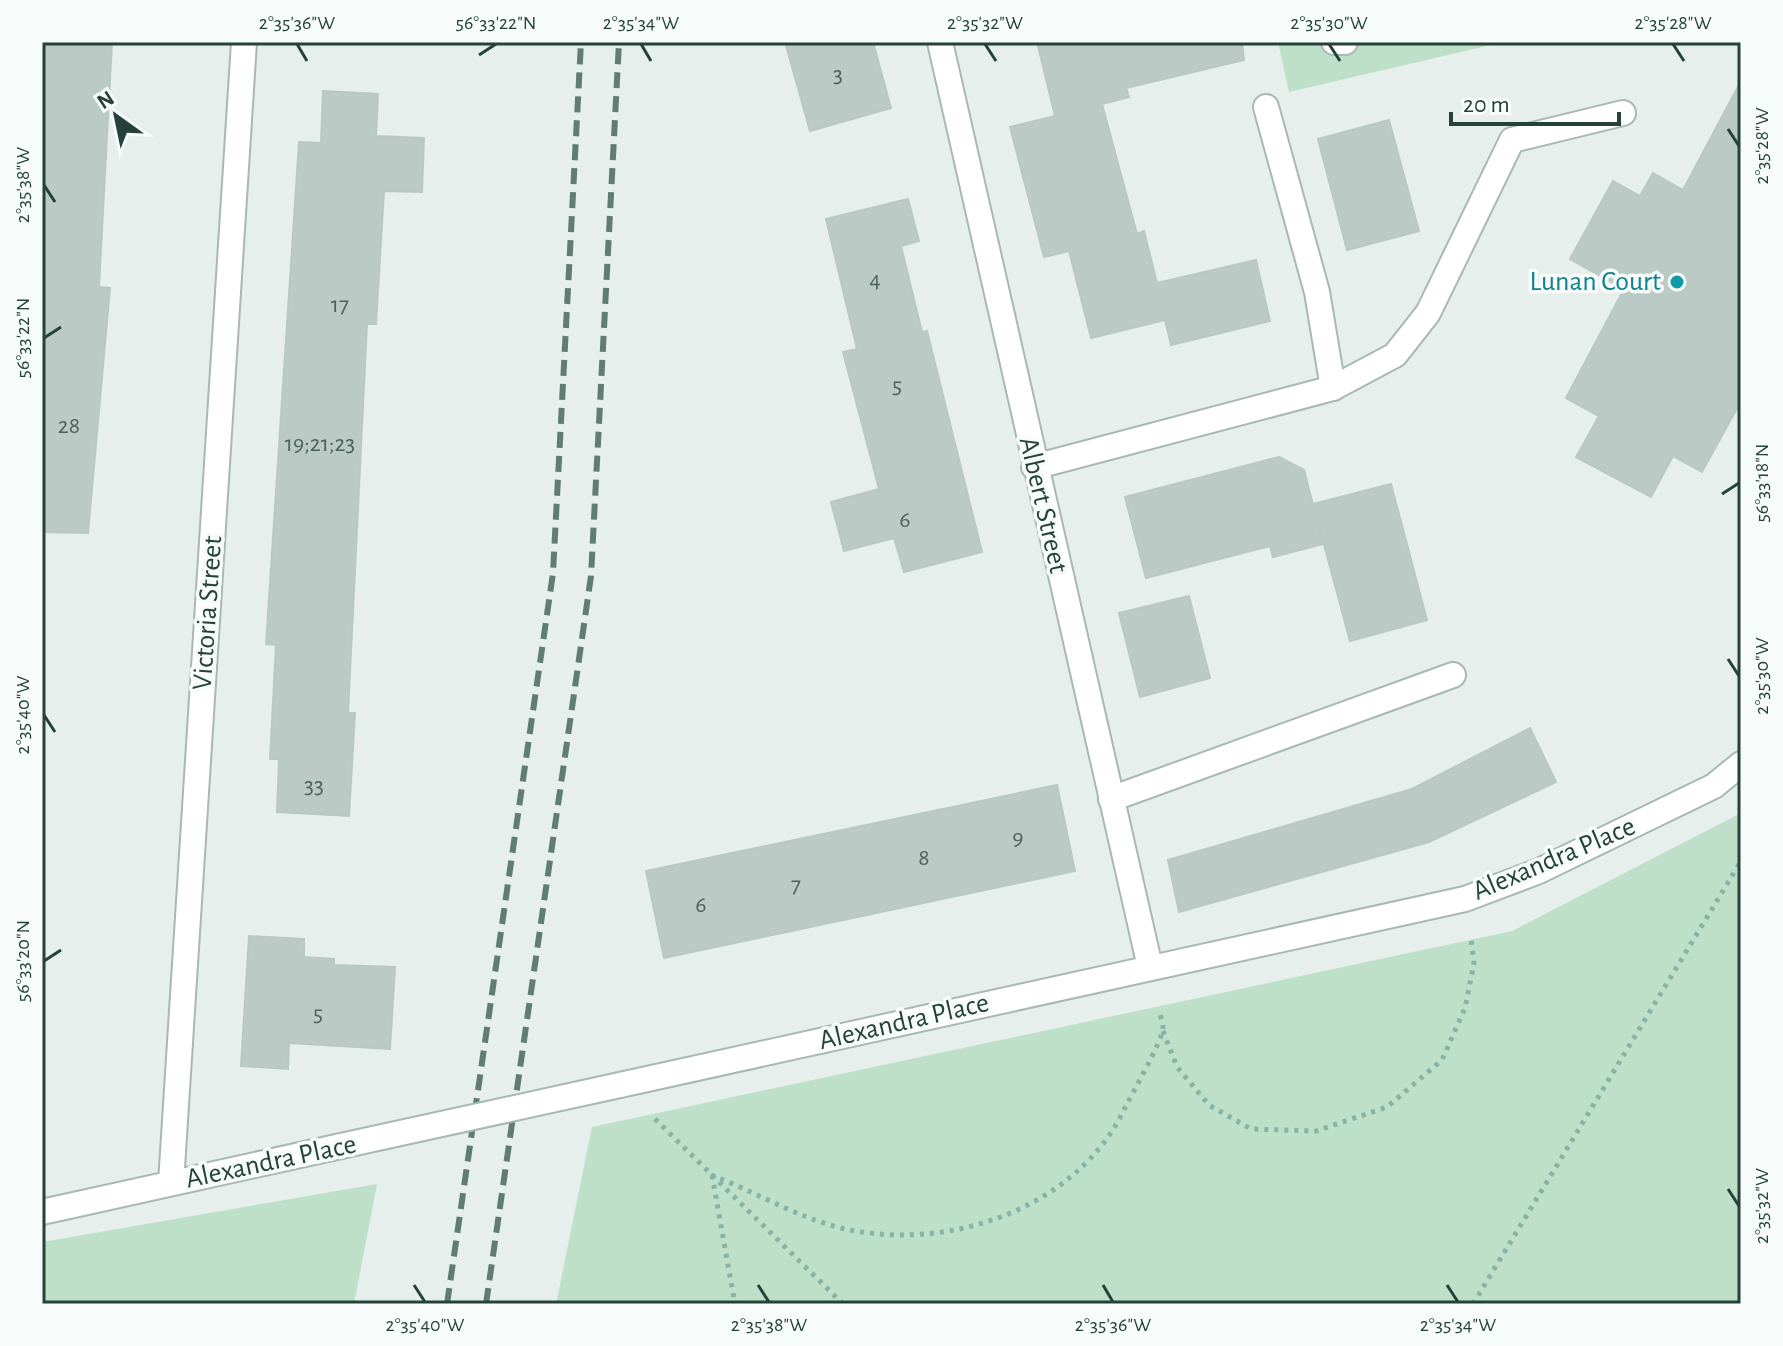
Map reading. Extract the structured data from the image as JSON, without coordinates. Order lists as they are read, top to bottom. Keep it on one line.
{"streets":{"street":["Albert Street","Victoria Street","Alexandra Place"]},"crossings":[["Albert Street","Alexandra Place"],["Victoria Street","Alexandra Place"]],"places":["Lunan Court"],"house_numbers":["3","4","17","5","28","19;21;23","6","33","9","8","7","6","5"],"scale_bar":"20 m","north":"top left","coordinates":["2°35'36\"W","56°33'22\"N","2°35'34\"W","2°35'32\"W","2°35'30\"W","2°35'28\"W","2°35'38\"W","56°33'18\"N","2°35'40\"W","56°33'20\"N"]}
